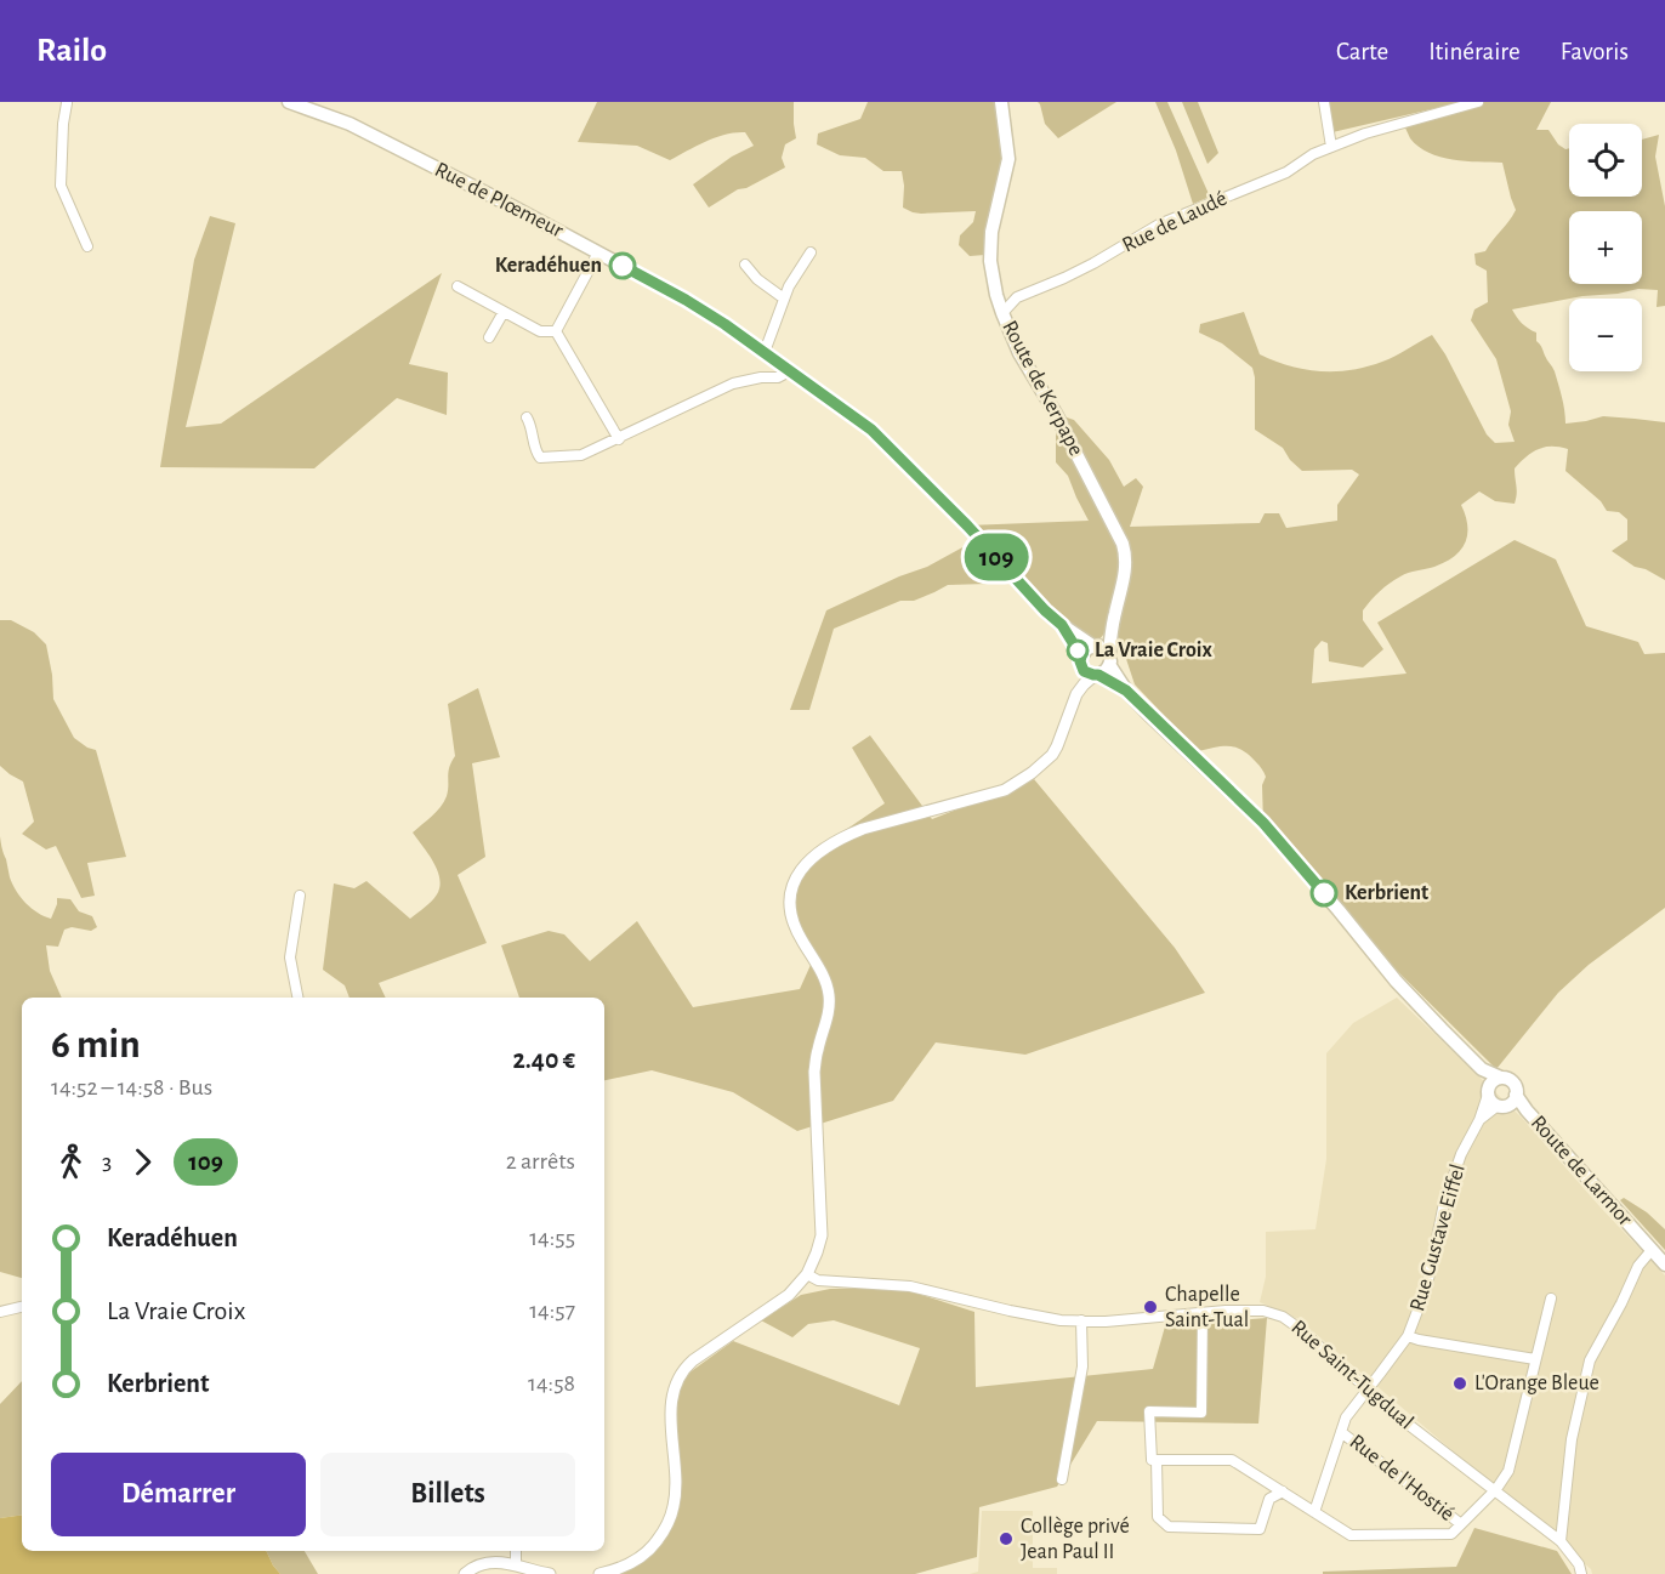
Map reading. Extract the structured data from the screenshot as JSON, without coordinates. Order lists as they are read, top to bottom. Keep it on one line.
{"streets":{"main road":["Rue de Plœmeur","Route de Kerpape","Route de Larmor"],"street":["Rue de Laudé","Rue Gustave Eiffel","Rue Saint-Tugdual","Rue de l'Hostié"]},"crossings":[["Rue de Plœmeur","Route de Kerpape"],["Rue de Laudé","Route de Kerpape"],["Route de Larmor","Rue Gustave Eiffel"],["Rue Gustave Eiffel","Rue Saint-Tugdual"],["Rue Gustave Eiffel","Rue de l'Hostié"]],"places":["Keradéhuen","La Vraie Croix","Kerbrient","Chapelle Saint-Tual","L'Orange Bleue","Collège privé Jean Paul II"],"lines":["bus line 109"],"page":{"header":"Railo","nav":["Carte","Itinéraire","Favoris"],"on_map":"109","map_buttons":["+","−"],"heading":["6 min","14:52 – 14:58 · Bus","2.40 €"],"legs":["3","109","2 arrêts"],"list":[{"name":"Keradéhuen","value":"14:55"},{"name":"La Vraie Croix","value":"14:57"},{"name":"Kerbrient","value":"14:58"}],"buttons":["Démarrer","Billets"]}}
